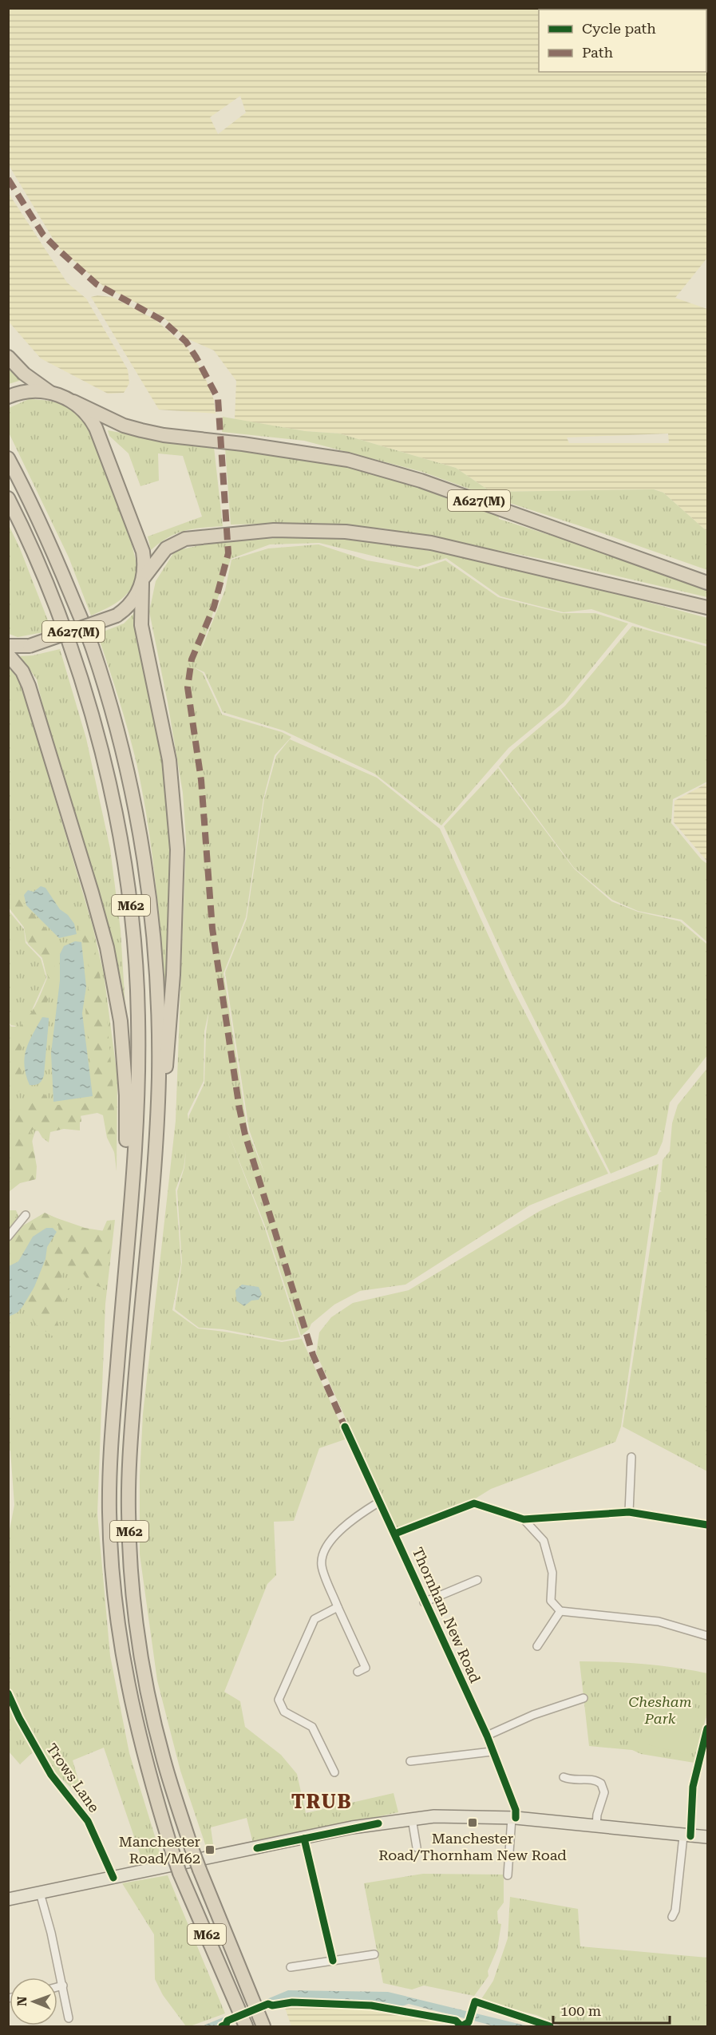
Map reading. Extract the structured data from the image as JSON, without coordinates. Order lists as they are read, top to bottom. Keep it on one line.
{"streets":{"highway":["A627(M)","M62"],"street":["Thornham New Road","Trows Lane"]},"crossings":[["A627(M)","M62"]],"districts":["TRUB"],"parks":["Chesham Park"],"places":{"transit":["Manchester Road/Thornham New Road","Manchester Road/M62"]},"legend":["Cycle path","Path"],"scale_bar":"100 m","north":"left"}
